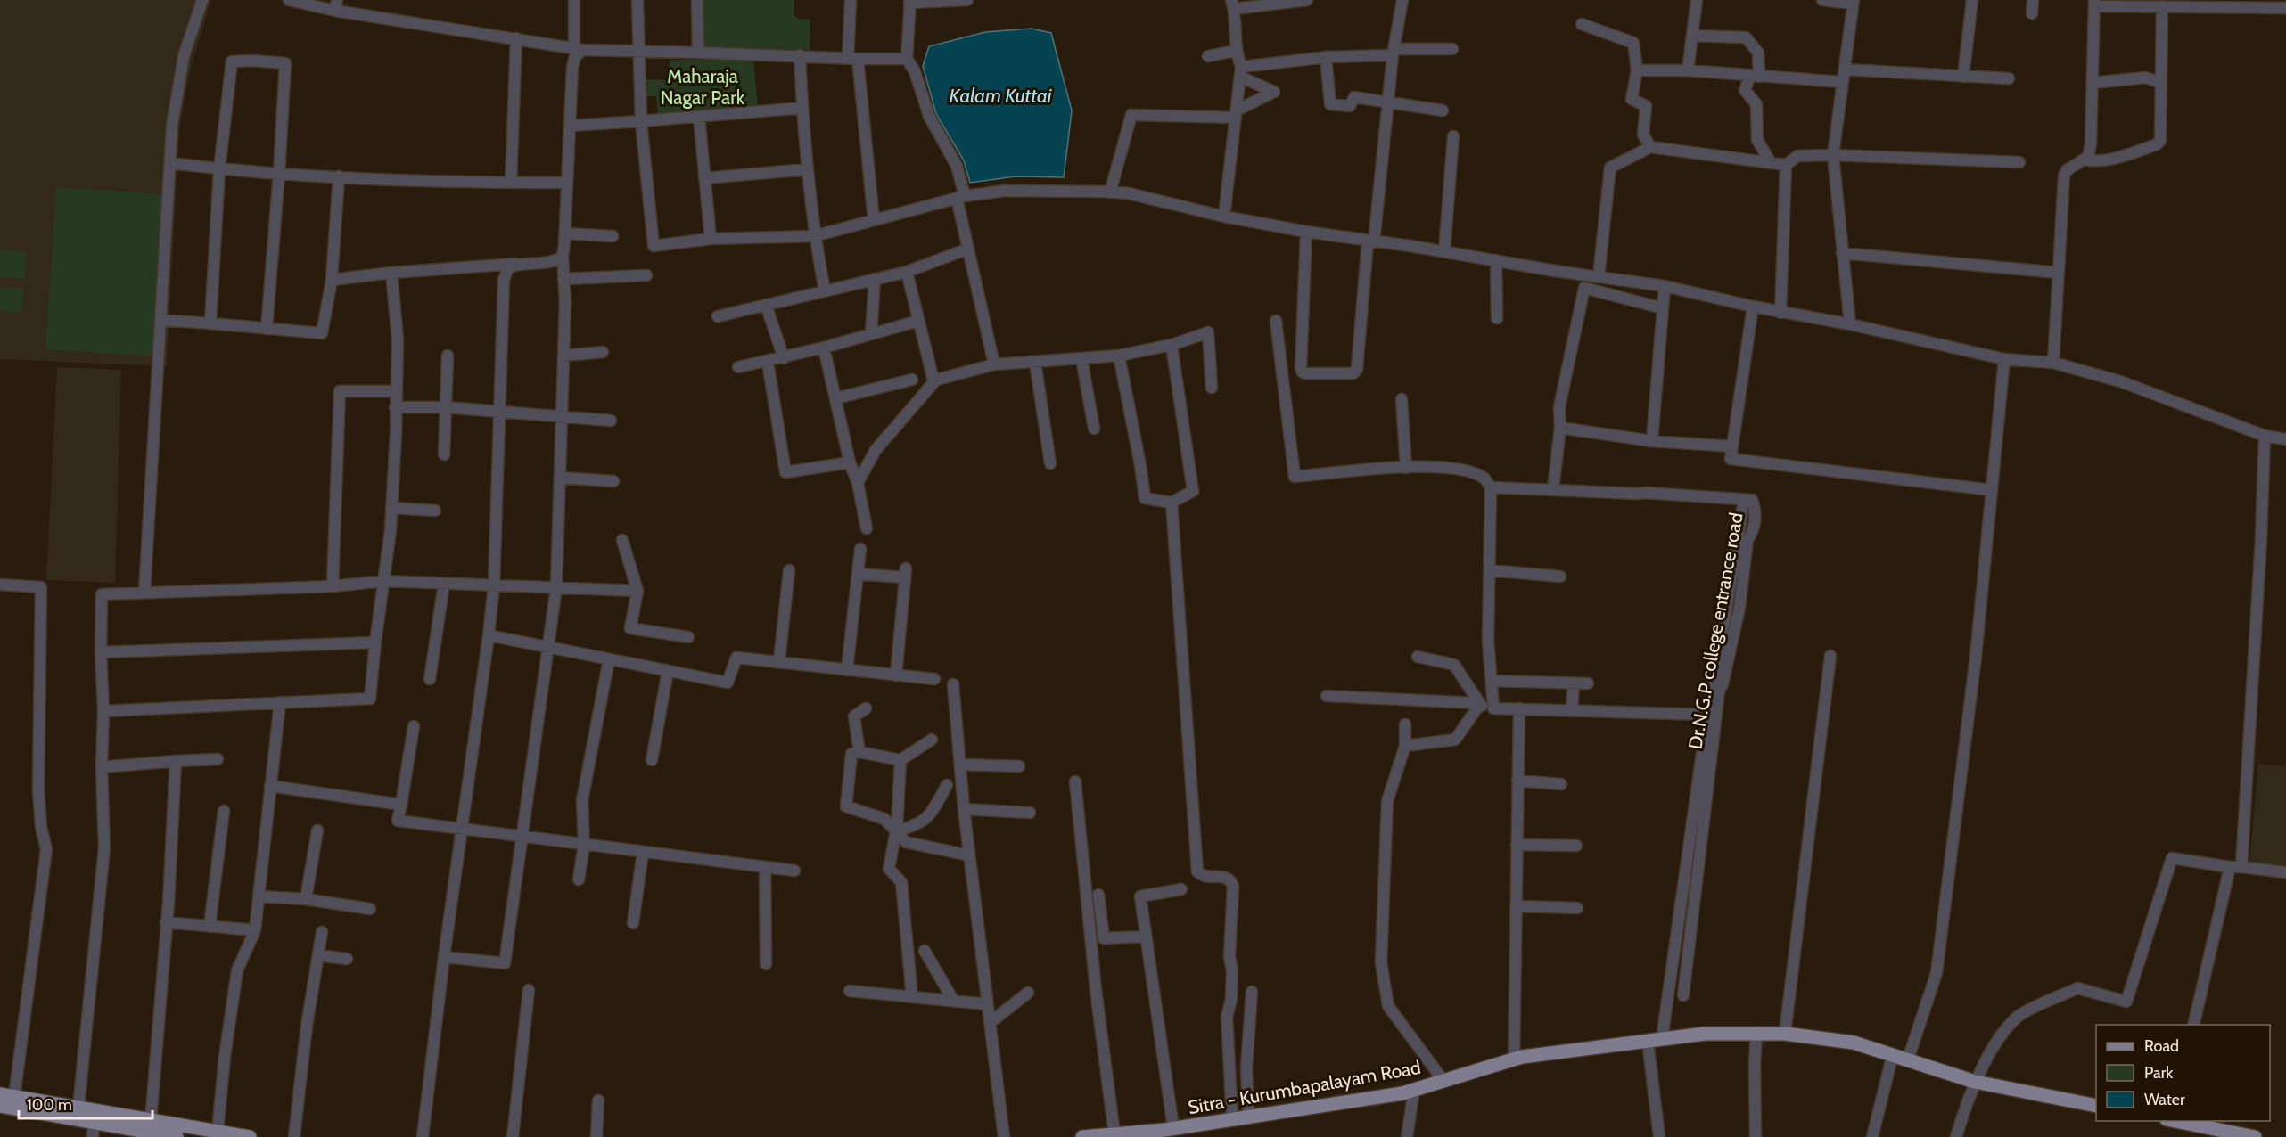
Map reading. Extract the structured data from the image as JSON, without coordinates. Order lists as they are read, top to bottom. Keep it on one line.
{"streets":{"main road":["Sitra - Kurumbapalayam Road"],"street":["Dr.N.G.P college entrance road"]},"water":["Kalam Kuttai"],"parks":["Maharaja Nagar Park"],"legend":["Road","Park","Water"],"scale_bar":"100 m"}
